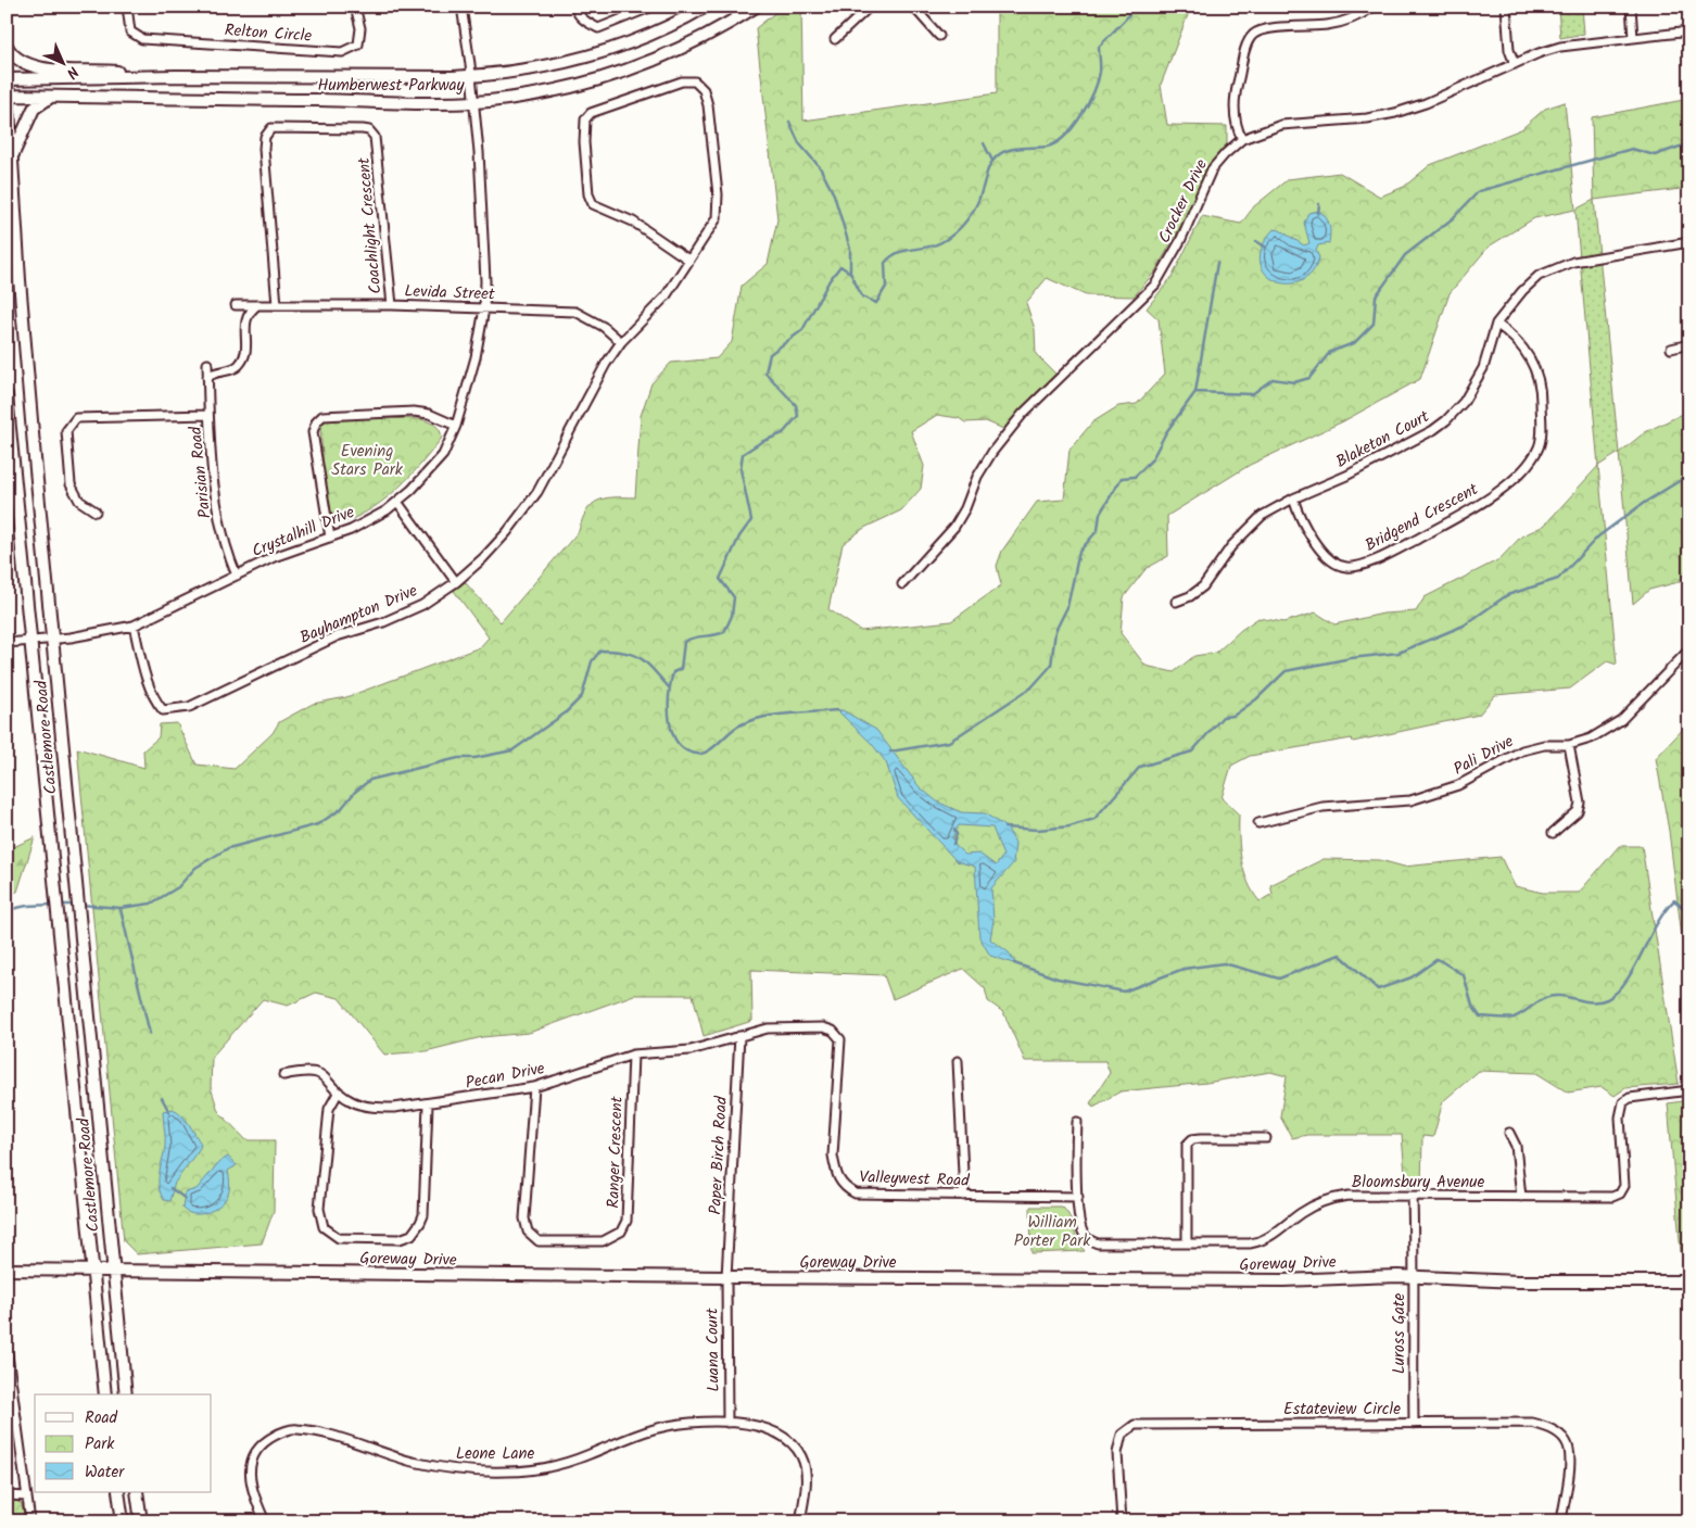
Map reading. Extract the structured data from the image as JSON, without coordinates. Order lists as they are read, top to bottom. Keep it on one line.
{"streets":{"main road":["Humberwest Parkway","Castlemore Road","Goreway Drive"],"street":["Relton Circle","Crocker Drive","Coachlight Crescent","Levida Street","Blaketon Court","Parisian Road","Bridgend Crescent","Crystalhill Drive","Bayhampton Drive","Pali Drive","Pecan Drive","Ranger Crescent","Paper Birch Road","Valleywest Road","Bloomsbury Avenue","Luross Gate","Luana Court","Estateview Circle","Leone Lane"]},"crossings":[["Humberwest Parkway","Crystalhill Drive"],["Humberwest Parkway","Castlemore Road"],["Coachlight Crescent","Levida Street"],["Levida Street","Crystalhill Drive"],["Levida Street","Bayhampton Drive"],["Blaketon Court","Bridgend Crescent"],["Parisian Road","Crystalhill Drive"],["Crystalhill Drive","Bayhampton Drive"],["Crystalhill Drive","Castlemore Road"],["Castlemore Road","Goreway Drive"],["Pecan Drive","Ranger Crescent"],["Pecan Drive","Paper Birch Road"],["Pecan Drive","Valleywest Road"],["Paper Birch Road","Valleywest Road"],["Paper Birch Road","Goreway Drive"],["Paper Birch Road","Luana Court"],["Valleywest Road","Bloomsbury Avenue"],["Bloomsbury Avenue","Luross Gate"],["Goreway Drive","Luross Gate"],["Goreway Drive","Luana Court"],["Luross Gate","Estateview Circle"],["Luana Court","Leone Lane"]],"parks":["Evening Stars Park","William Porter Park"],"legend":["Road","Park","Water"],"north":"bottom right"}
